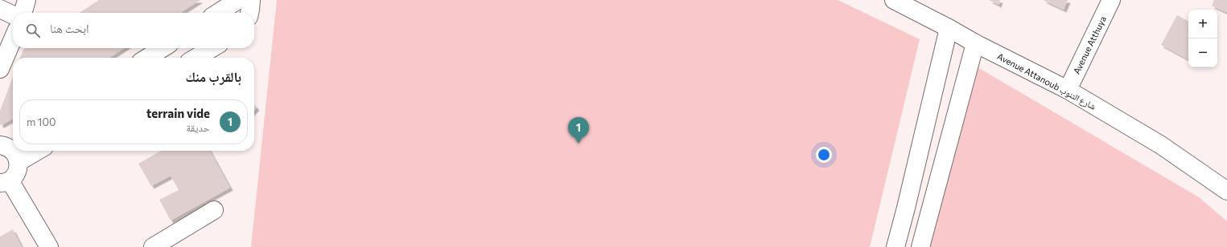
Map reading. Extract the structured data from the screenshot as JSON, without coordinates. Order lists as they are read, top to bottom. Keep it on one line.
{"streets":{"street":["Avenue Atthuya","Avenue Attanoub شارع التنوب"]},"crossings":[["Avenue Atthuya","Avenue Attanoub شارع التنوب"]],"page":{"map_buttons":["+","−"],"search":"ابحث هنا","heading":"بالقرب منك","list":[{"mark":"1","name":"terrain vide","note":"حديقة","value":"100 m"}],"pins":"1"}}
